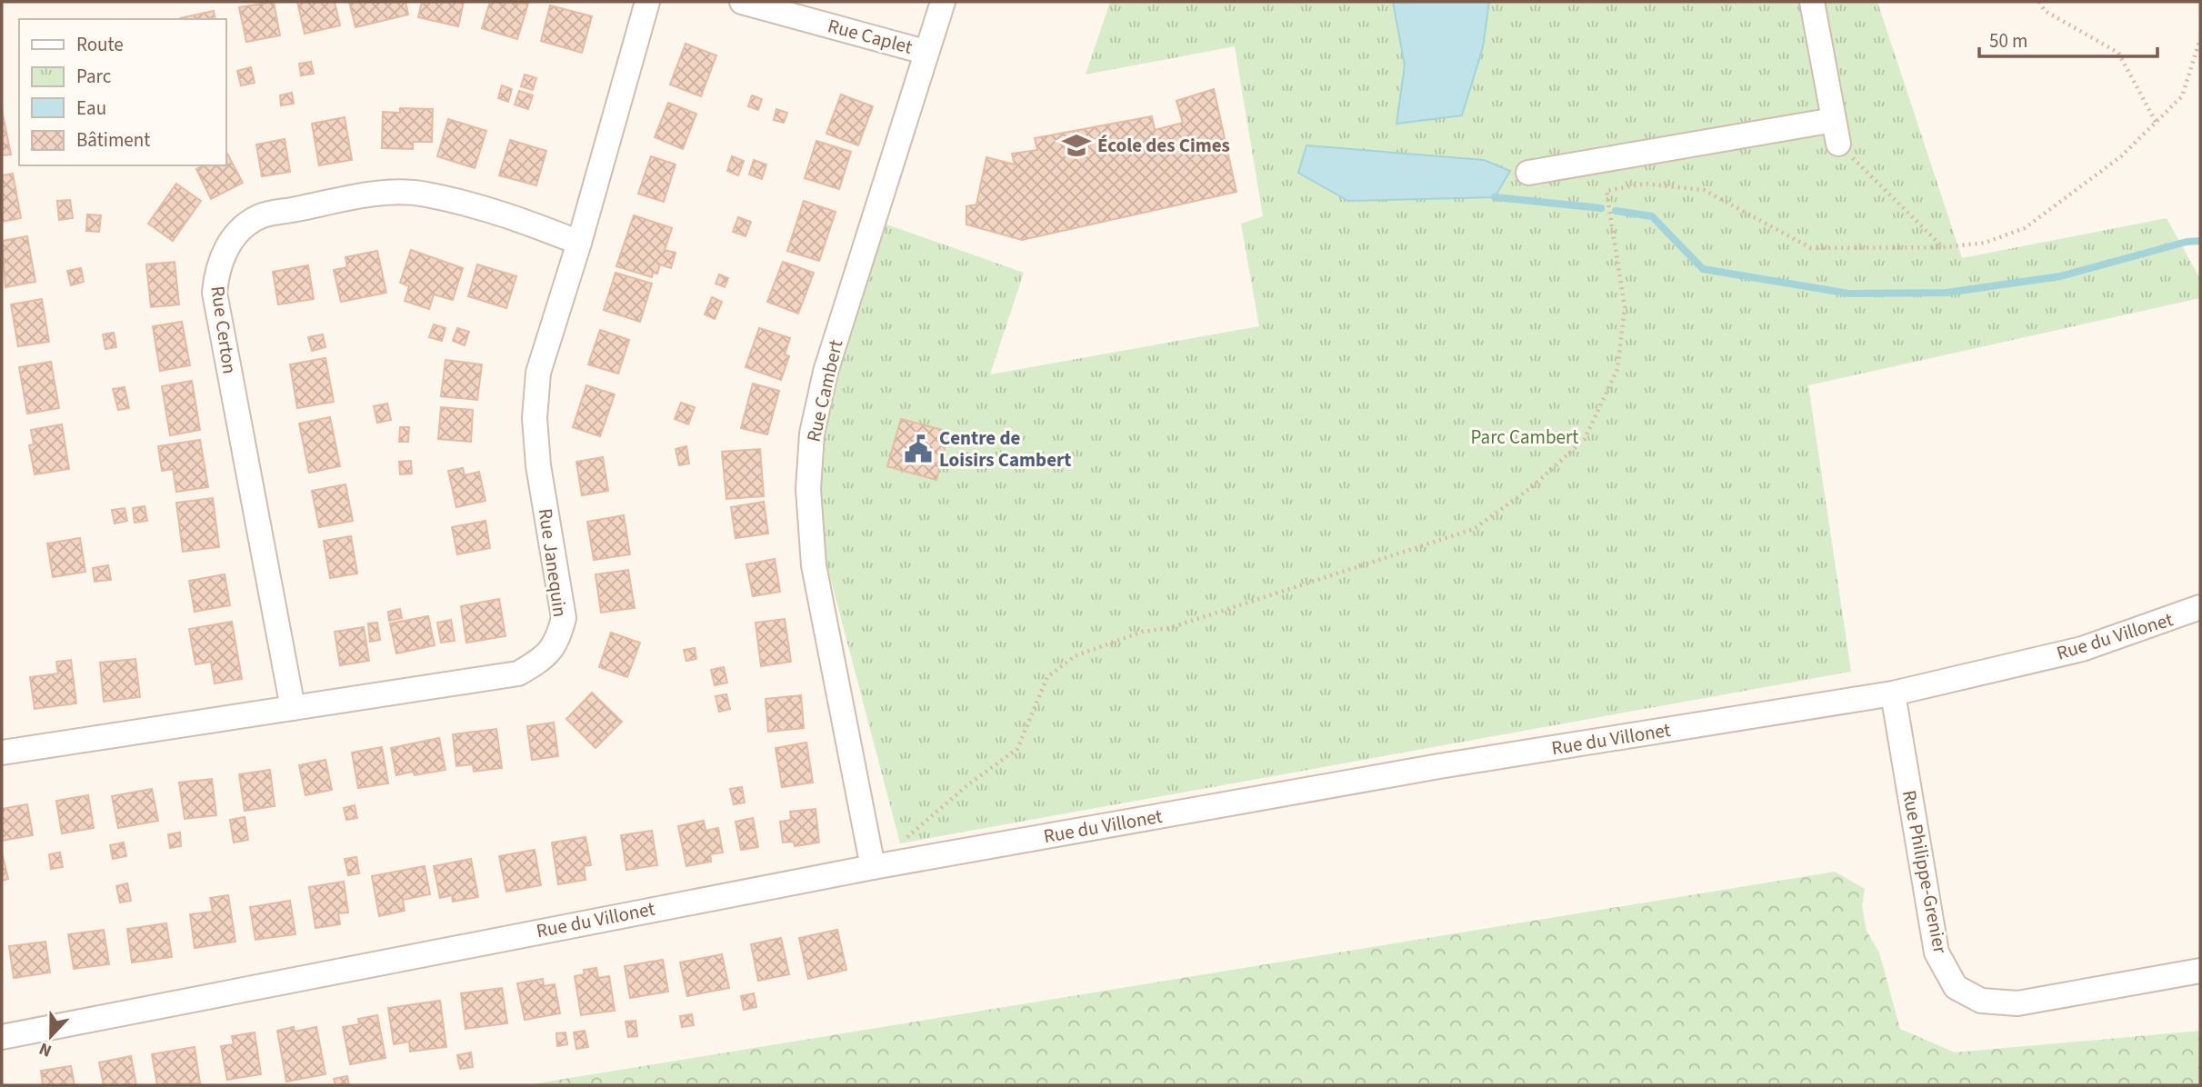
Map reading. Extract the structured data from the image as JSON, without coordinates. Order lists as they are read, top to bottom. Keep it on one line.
{"streets":{"street":["Rue Caplet","Rue Certon","Rue Cambert","Rue Janequin","Rue du Villonet","Rue Philippe-Grenier"]},"crossings":[["Rue Caplet","Rue Cambert"],["Rue Certon","Rue Janequin"],["Rue Cambert","Rue du Villonet"],["Rue du Villonet","Rue Philippe-Grenier"]],"parks":["Parc Cambert"],"places":{"school or university":["École des Cimes"],"public building":["Centre de Loisirs Cambert"]},"legend":["Route","Parc","Eau","Bâtiment"],"scale_bar":"50 m","north":"bottom"}
